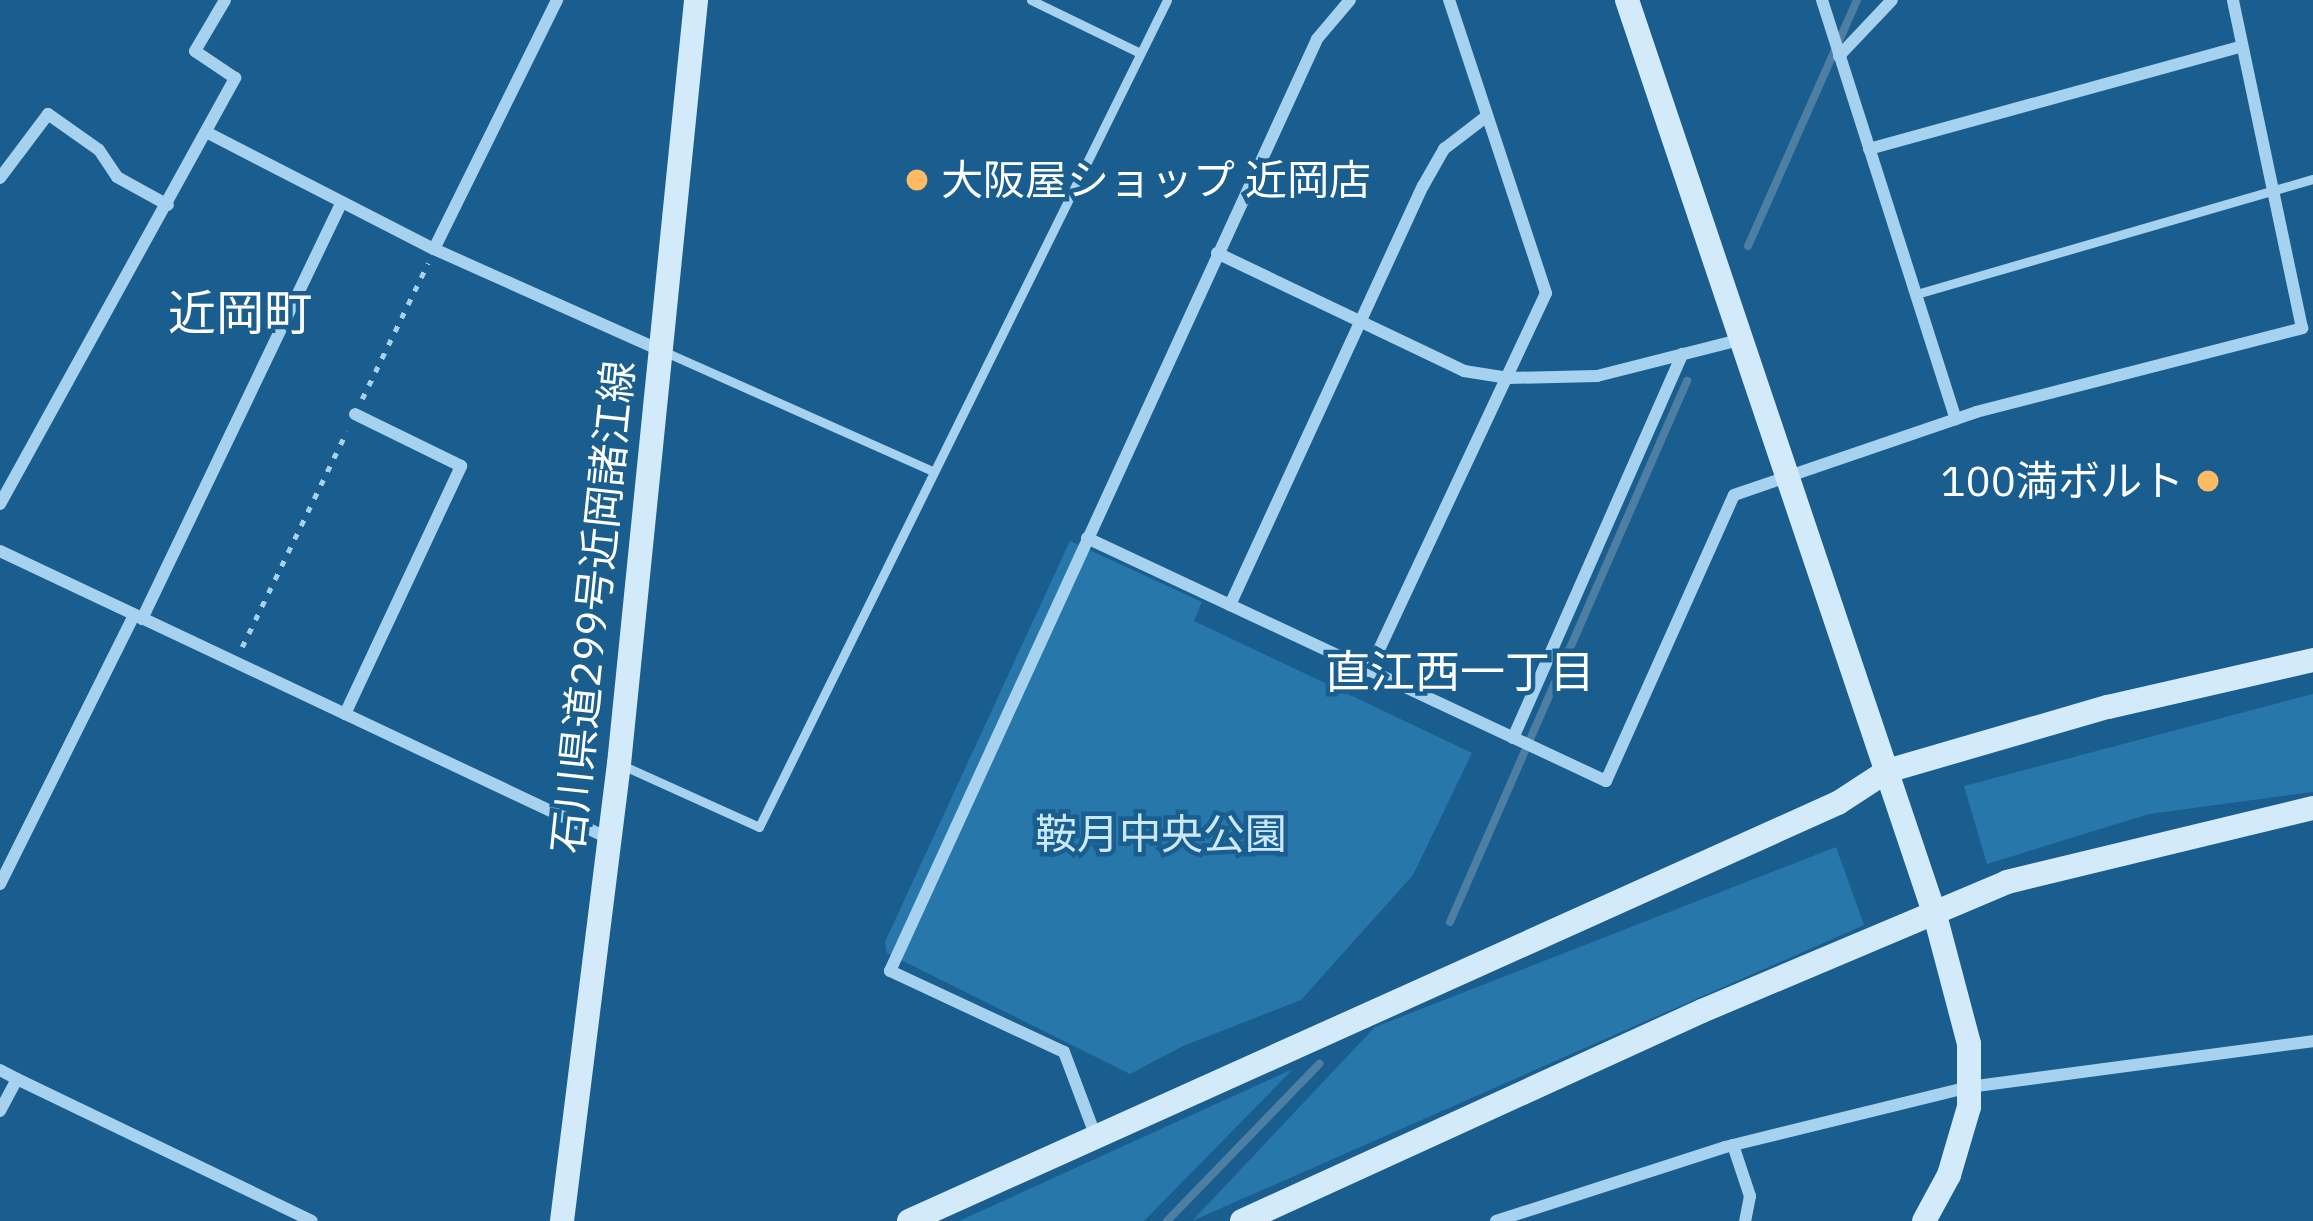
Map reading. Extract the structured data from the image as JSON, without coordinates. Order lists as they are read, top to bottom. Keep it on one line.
{"streets":{"street":["石川県道299号近岡諸江線"]},"districts":["近岡町","直江西一丁目"],"parks":["鞍月中央公園"],"places":["大阪屋ショップ 近岡店","100満ボルト"]}
